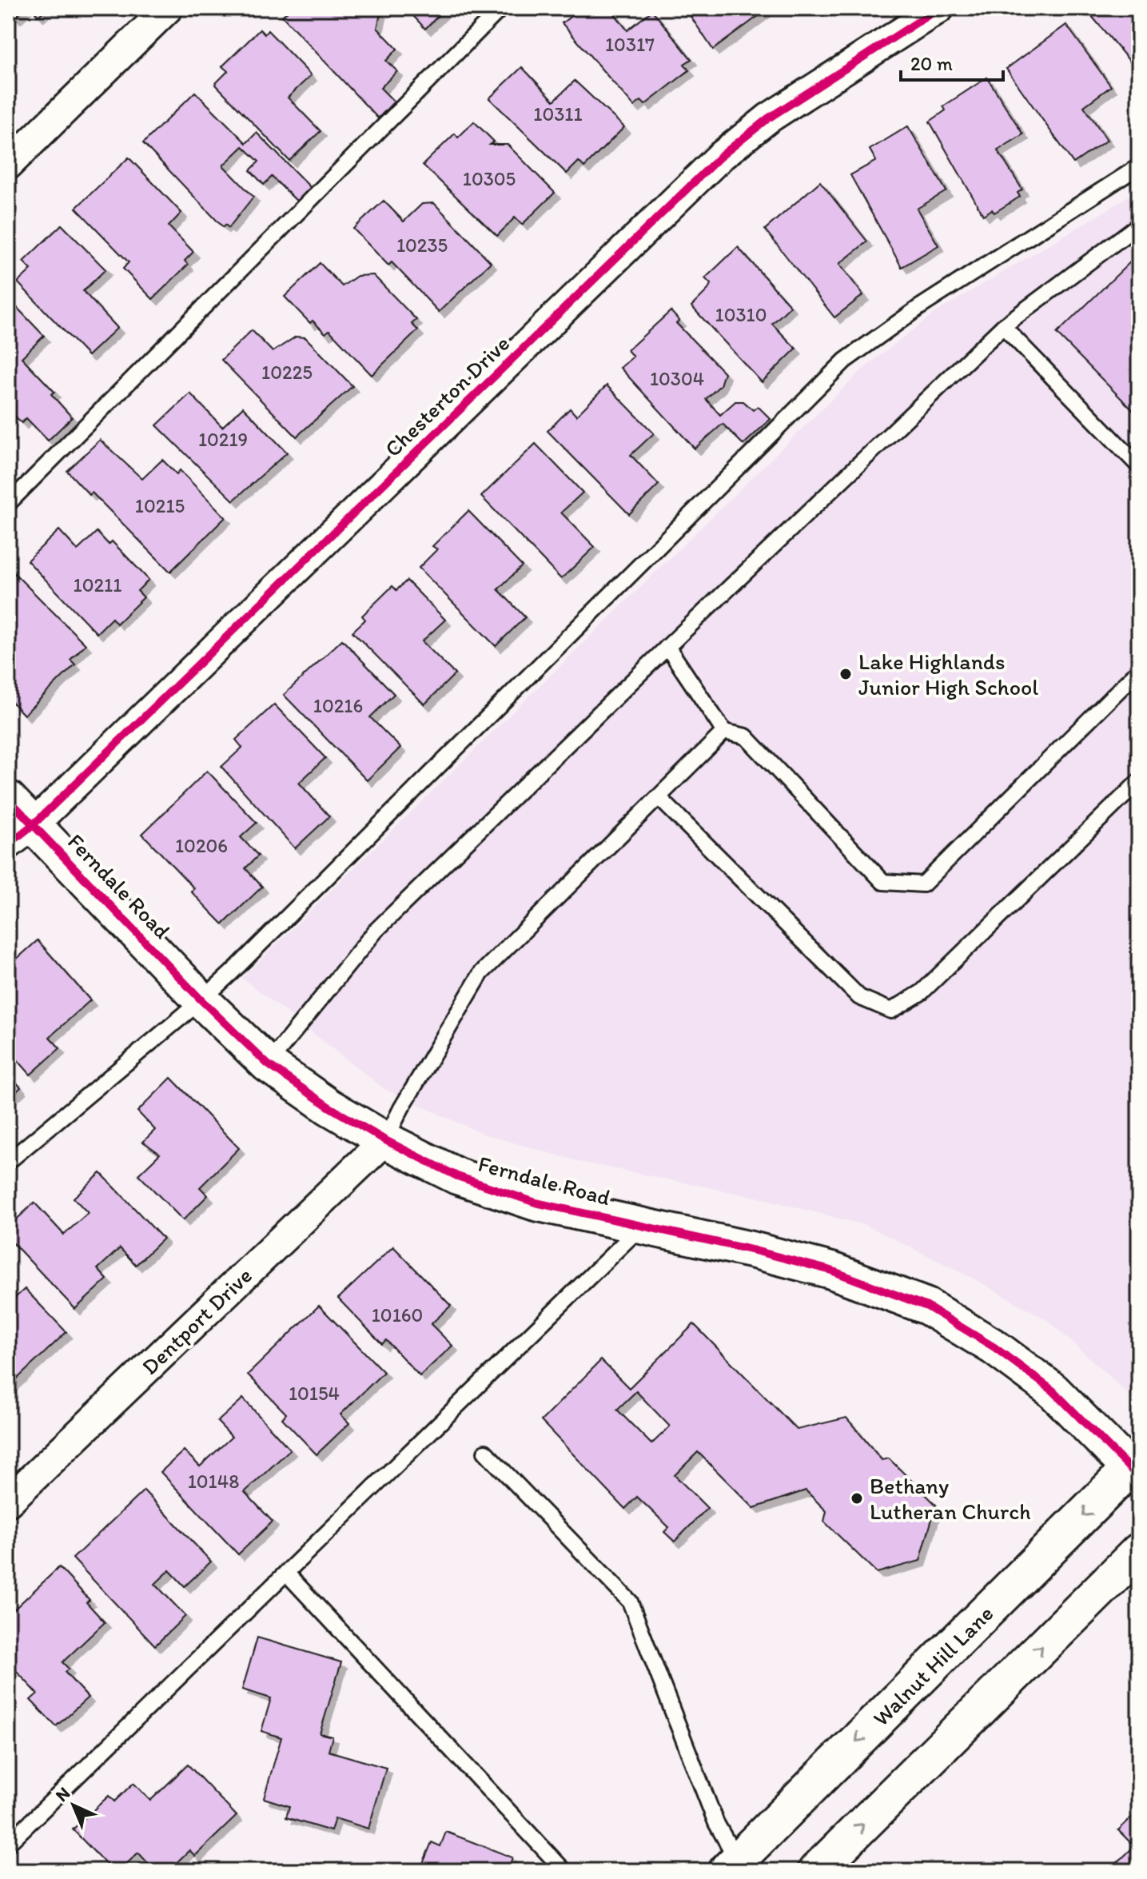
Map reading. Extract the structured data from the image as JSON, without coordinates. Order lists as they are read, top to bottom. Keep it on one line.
{"streets":{"street":["Chesterton Drive","Ferndale Road","Dentport Drive","Walnut Hill Lane"]},"crossings":[["Chesterton Drive","Ferndale Road"],["Ferndale Road","Dentport Drive"],["Ferndale Road","Walnut Hill Lane"]],"places":["Lake Highlands Junior High School","Bethany Lutheran Church"],"house_numbers":["10317","10311","10305","10235","10310","10225","10304","10219","10215","10211","10216","10206","10160","10154","10148"],"scale_bar":"20 m","north":"top left"}
